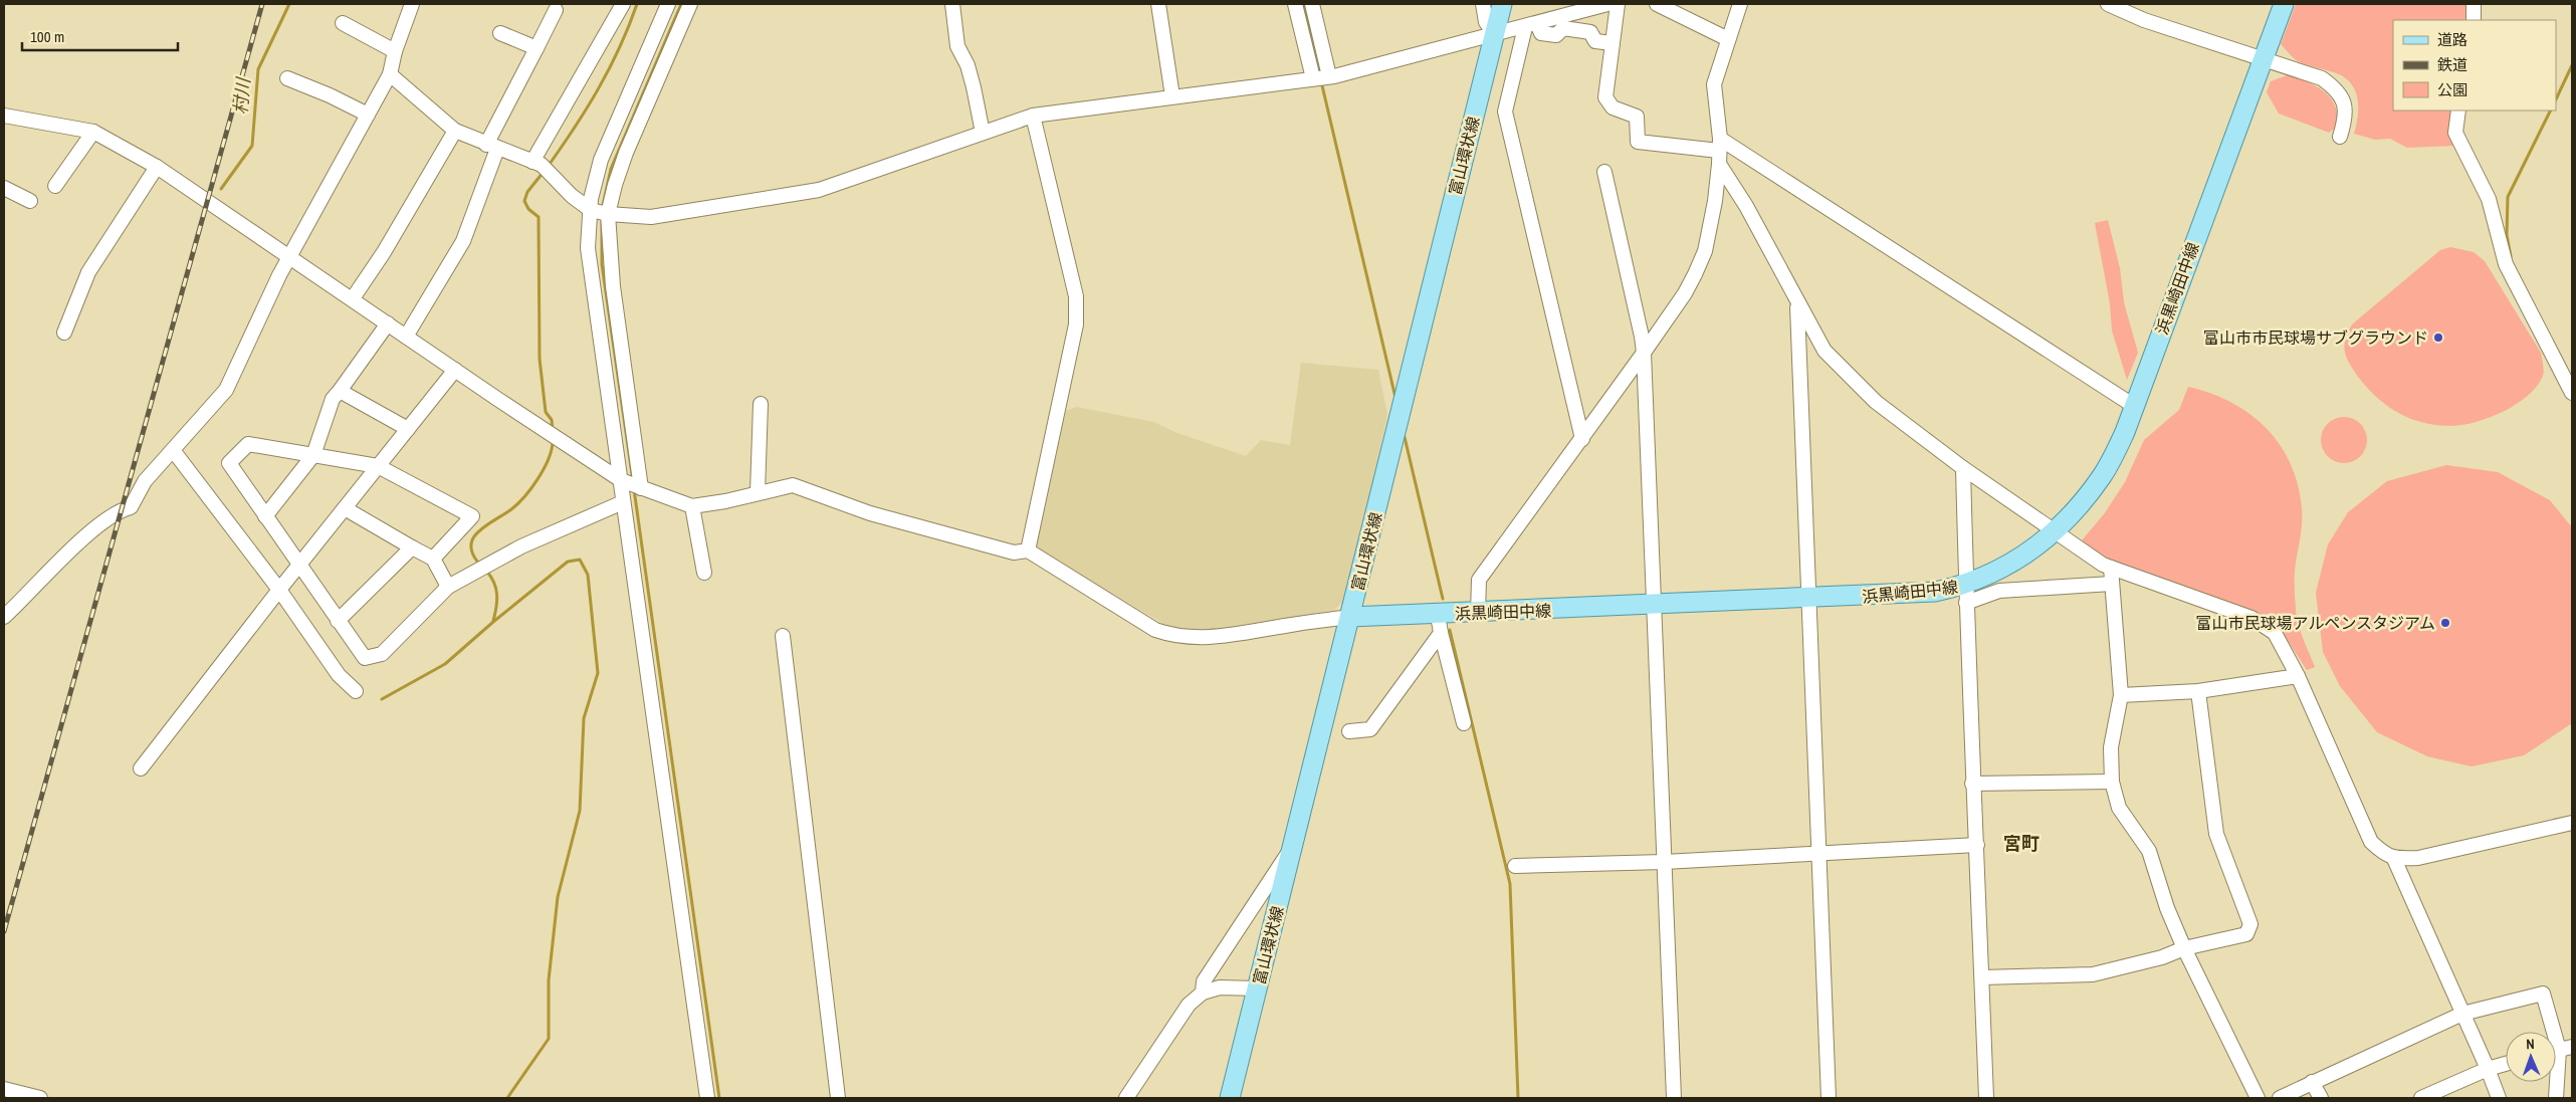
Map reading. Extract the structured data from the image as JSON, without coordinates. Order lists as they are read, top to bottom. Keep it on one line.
{"streets":{"main road":["富山環状線","浜黒崎田中線"]},"crossings":[["富山環状線","浜黒崎田中線"]],"districts":["宮町"],"water":["村川"],"places":["富山市市民球場サブグラウンド","富山市民球場アルペンスタジアム"],"legend":["道路","鉄道","公園"],"scale_bar":"100 m","north":"top"}
